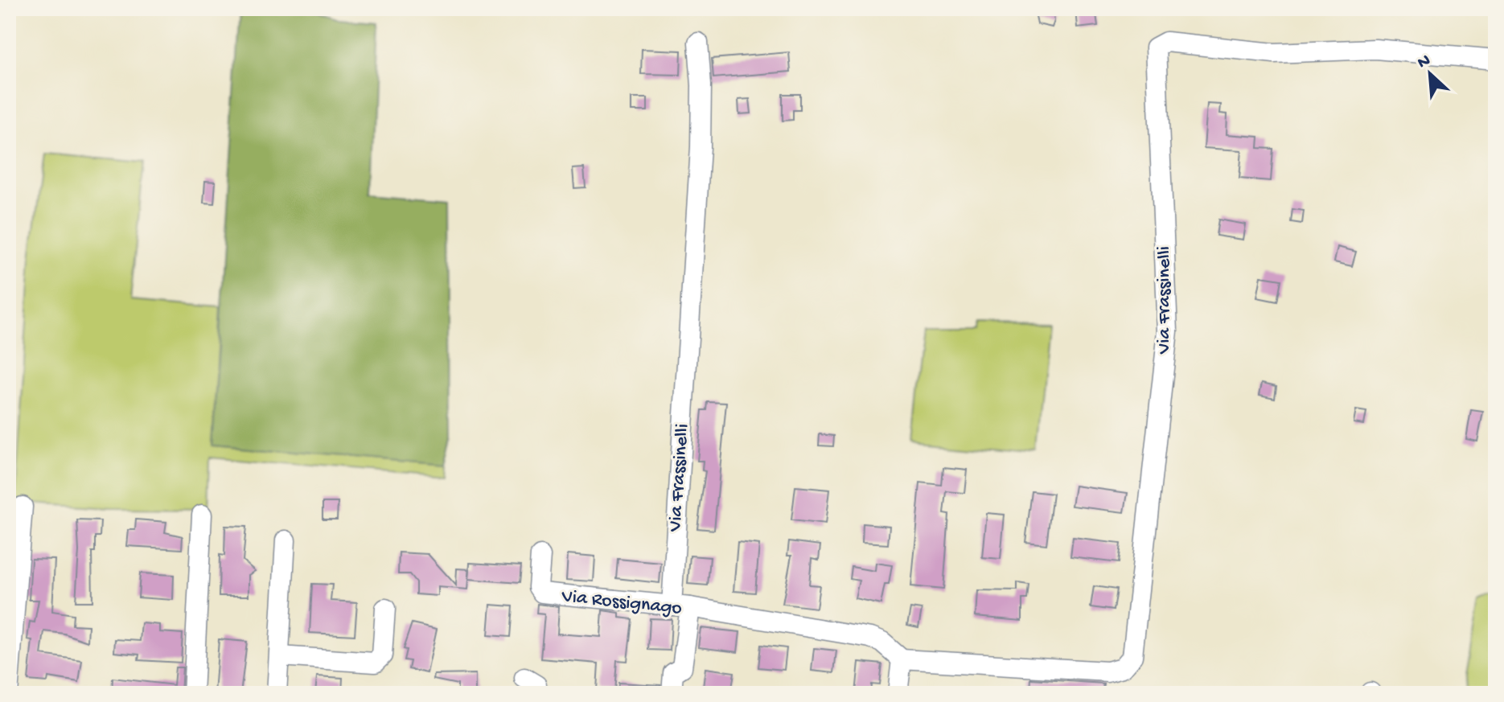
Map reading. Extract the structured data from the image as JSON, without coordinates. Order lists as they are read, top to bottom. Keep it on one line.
{"streets":{"street":["Via Frassinelli","Via Rossignago"]},"crossings":[["Via Frassinelli","Via Rossignago"]],"north":"top left"}
